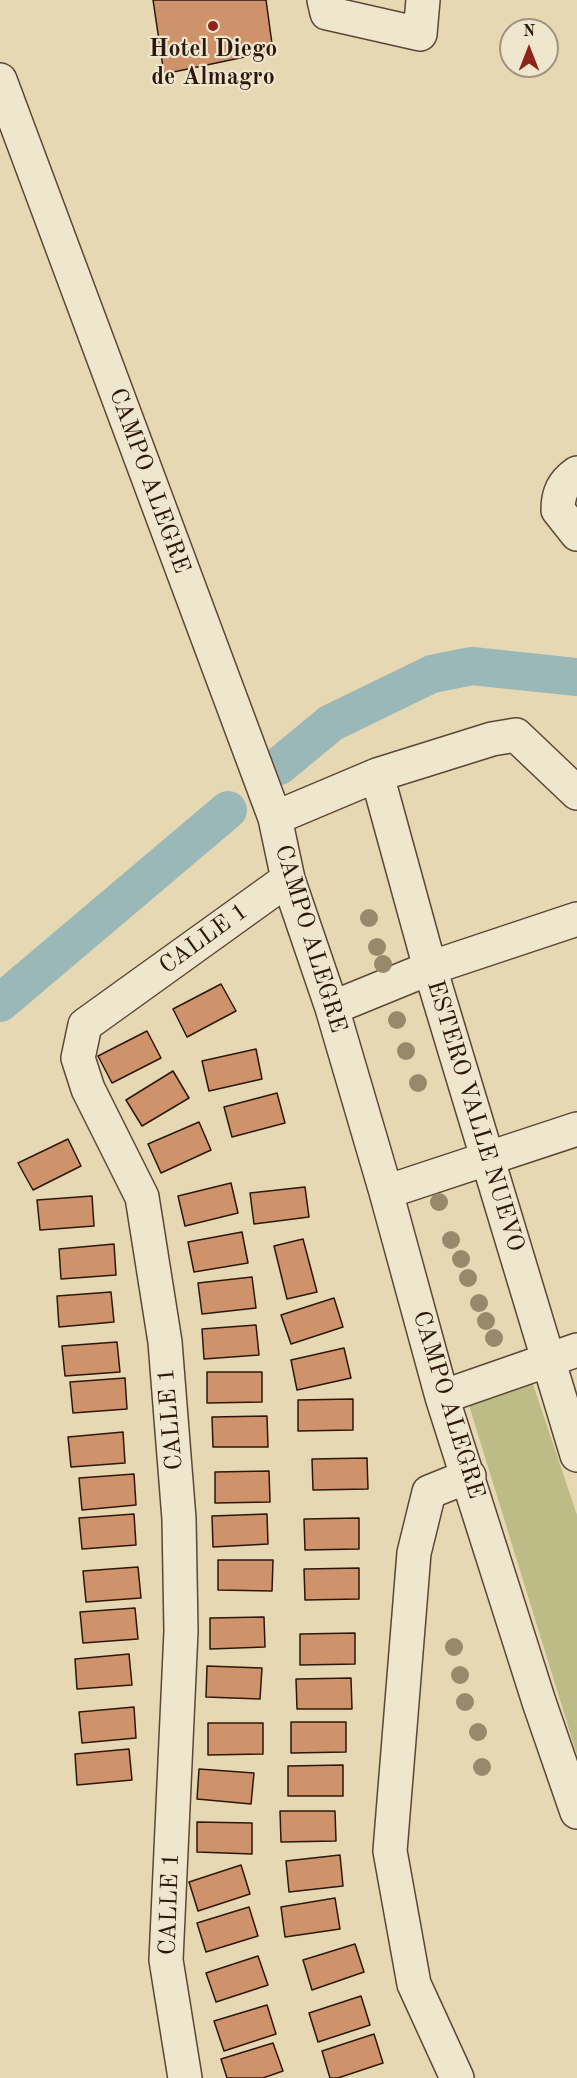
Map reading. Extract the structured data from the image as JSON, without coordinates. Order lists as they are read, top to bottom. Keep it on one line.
{"streets":{"street":["CAMPO ALEGRE","CALLE 1","ESTERO VALLE NUEVO"]},"crossings":[["CAMPO ALEGRE","CALLE 1"]],"places":["Hotel Diego de Almagro"],"north":"top"}
